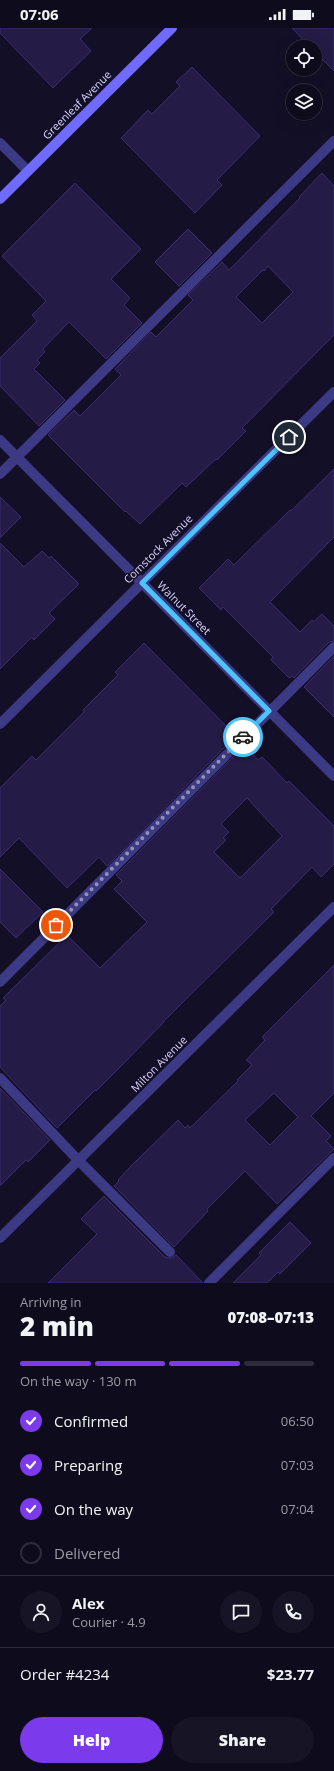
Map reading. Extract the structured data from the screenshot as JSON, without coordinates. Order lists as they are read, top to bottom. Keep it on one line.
{"streets":{"street":["Greenleaf Avenue","Comstock Avenue","Walnut Street","Milton Avenue"]},"crossings":[["Comstock Avenue","Walnut Street"]],"page":{"status":"07:06","heading":["2 min","Arriving in","07:08–07:13"],"panel":["Alex","Courier · 4.9","Order #4234","$23.77"],"bar":"On the way · 130 m","list":[["Confirmed","06:50"],["Preparing","07:03"],["On the way","07:04"],"Delivered"],"buttons":["Help","Share"]}}
